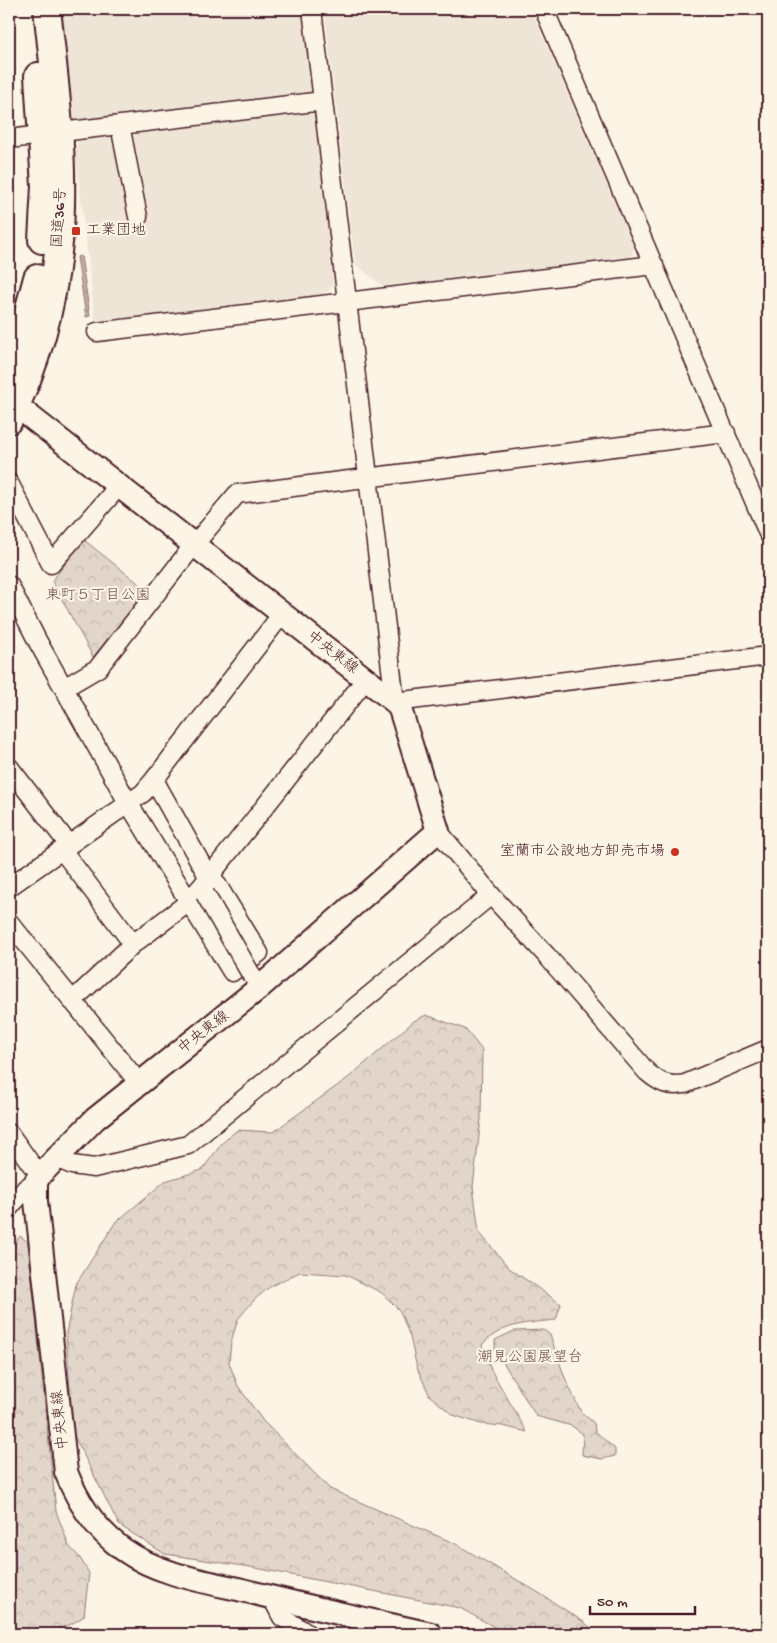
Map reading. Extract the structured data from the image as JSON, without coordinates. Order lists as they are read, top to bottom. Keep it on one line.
{"streets":{"highway":["国道36号"],"main road":["中央東線"]},"crossings":[["国道36号","中央東線"]],"parks":["東町５丁目公園","潮見公園展望台"],"places":{"transit":["工業団地"],"other":["室蘭市公設地方卸売市場"]},"scale_bar":"50 m"}
